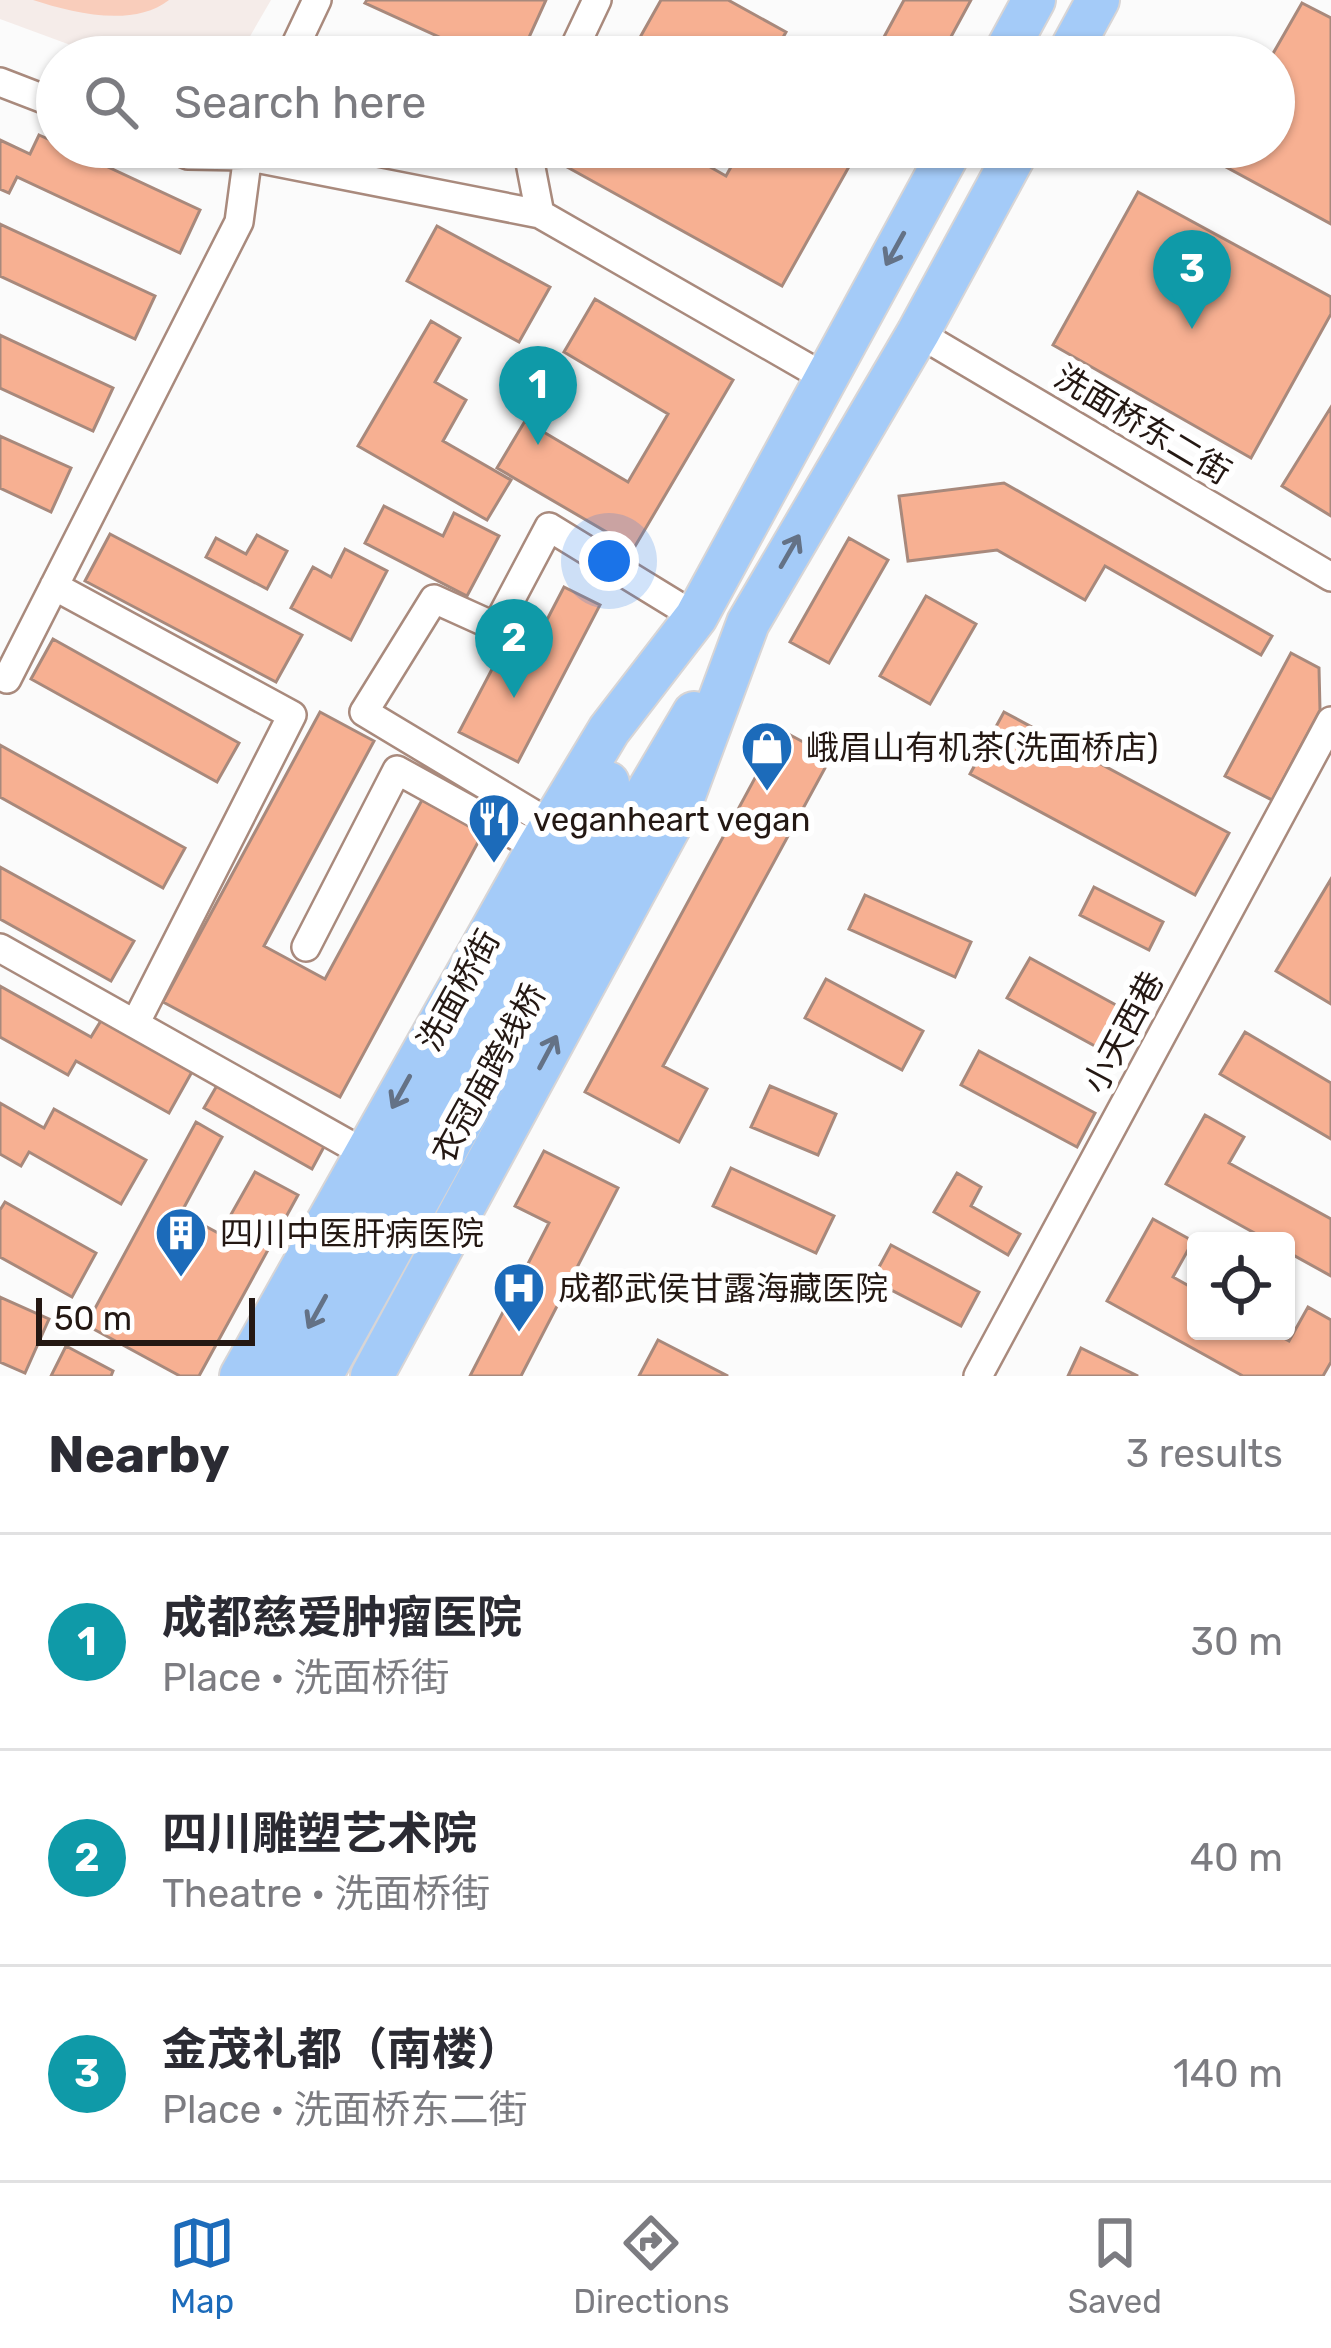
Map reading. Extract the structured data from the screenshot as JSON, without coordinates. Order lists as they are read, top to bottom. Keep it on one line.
{"streets":{"main road":["洗面桥街","衣冠庙跨线桥"],"street":["洗面桥东二街","小天西巷"]},"crossings":[["洗面桥东二街","洗面桥街"],["洗面桥街","衣冠庙跨线桥"]],"places":{"shop":["峨眉山有机茶(洗面桥店)"],"restaurant":["veganheart vegan"],"building":["四川中医肝病医院"],"hospital":["成都武侯甘露海藏医院"]},"scale_bar":"50 m","page":{"search":"Search here","pins":["3","1","2"],"scale":"50 m","heading":["Nearby","3 results"],"list":[{"mark":"1","name":"成都慈爱肿瘤医院","note":"Place · 洗面桥街","value":"30 m"},{"mark":"2","name":"四川雕塑艺术院","note":"Theatre · 洗面桥街","value":"40 m"},{"mark":"3","name":"金茂礼都（南楼）","note":"Place · 洗面桥东二街","value":"140 m"}],"nav":["Map","Directions","Saved"]}}
